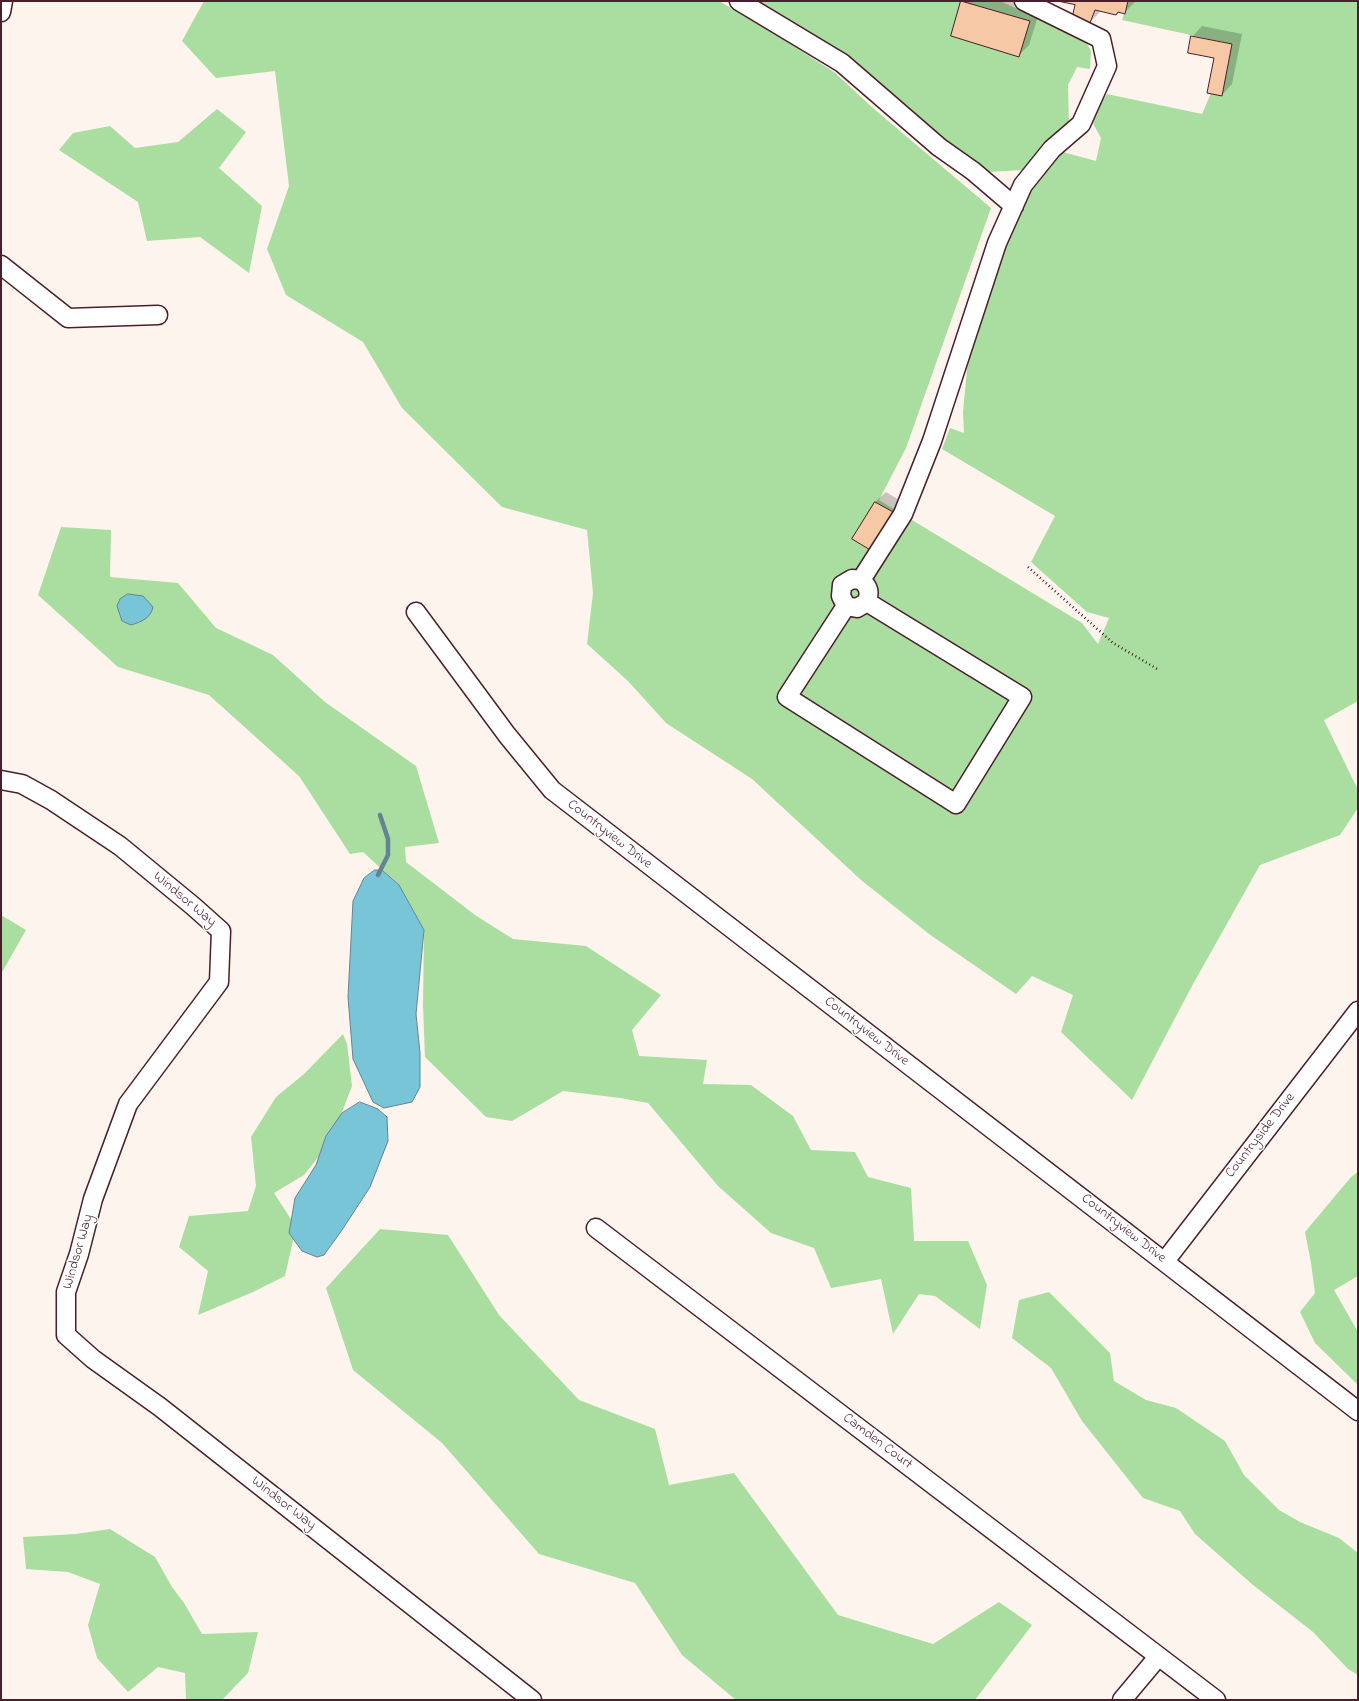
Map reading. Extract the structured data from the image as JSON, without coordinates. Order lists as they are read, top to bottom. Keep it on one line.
{"streets":{"street":["Countryview Drive","Windsor Way","Countryside Drive","Camden Court"]},"crossings":[["Countryview Drive","Countryside Drive"]]}
